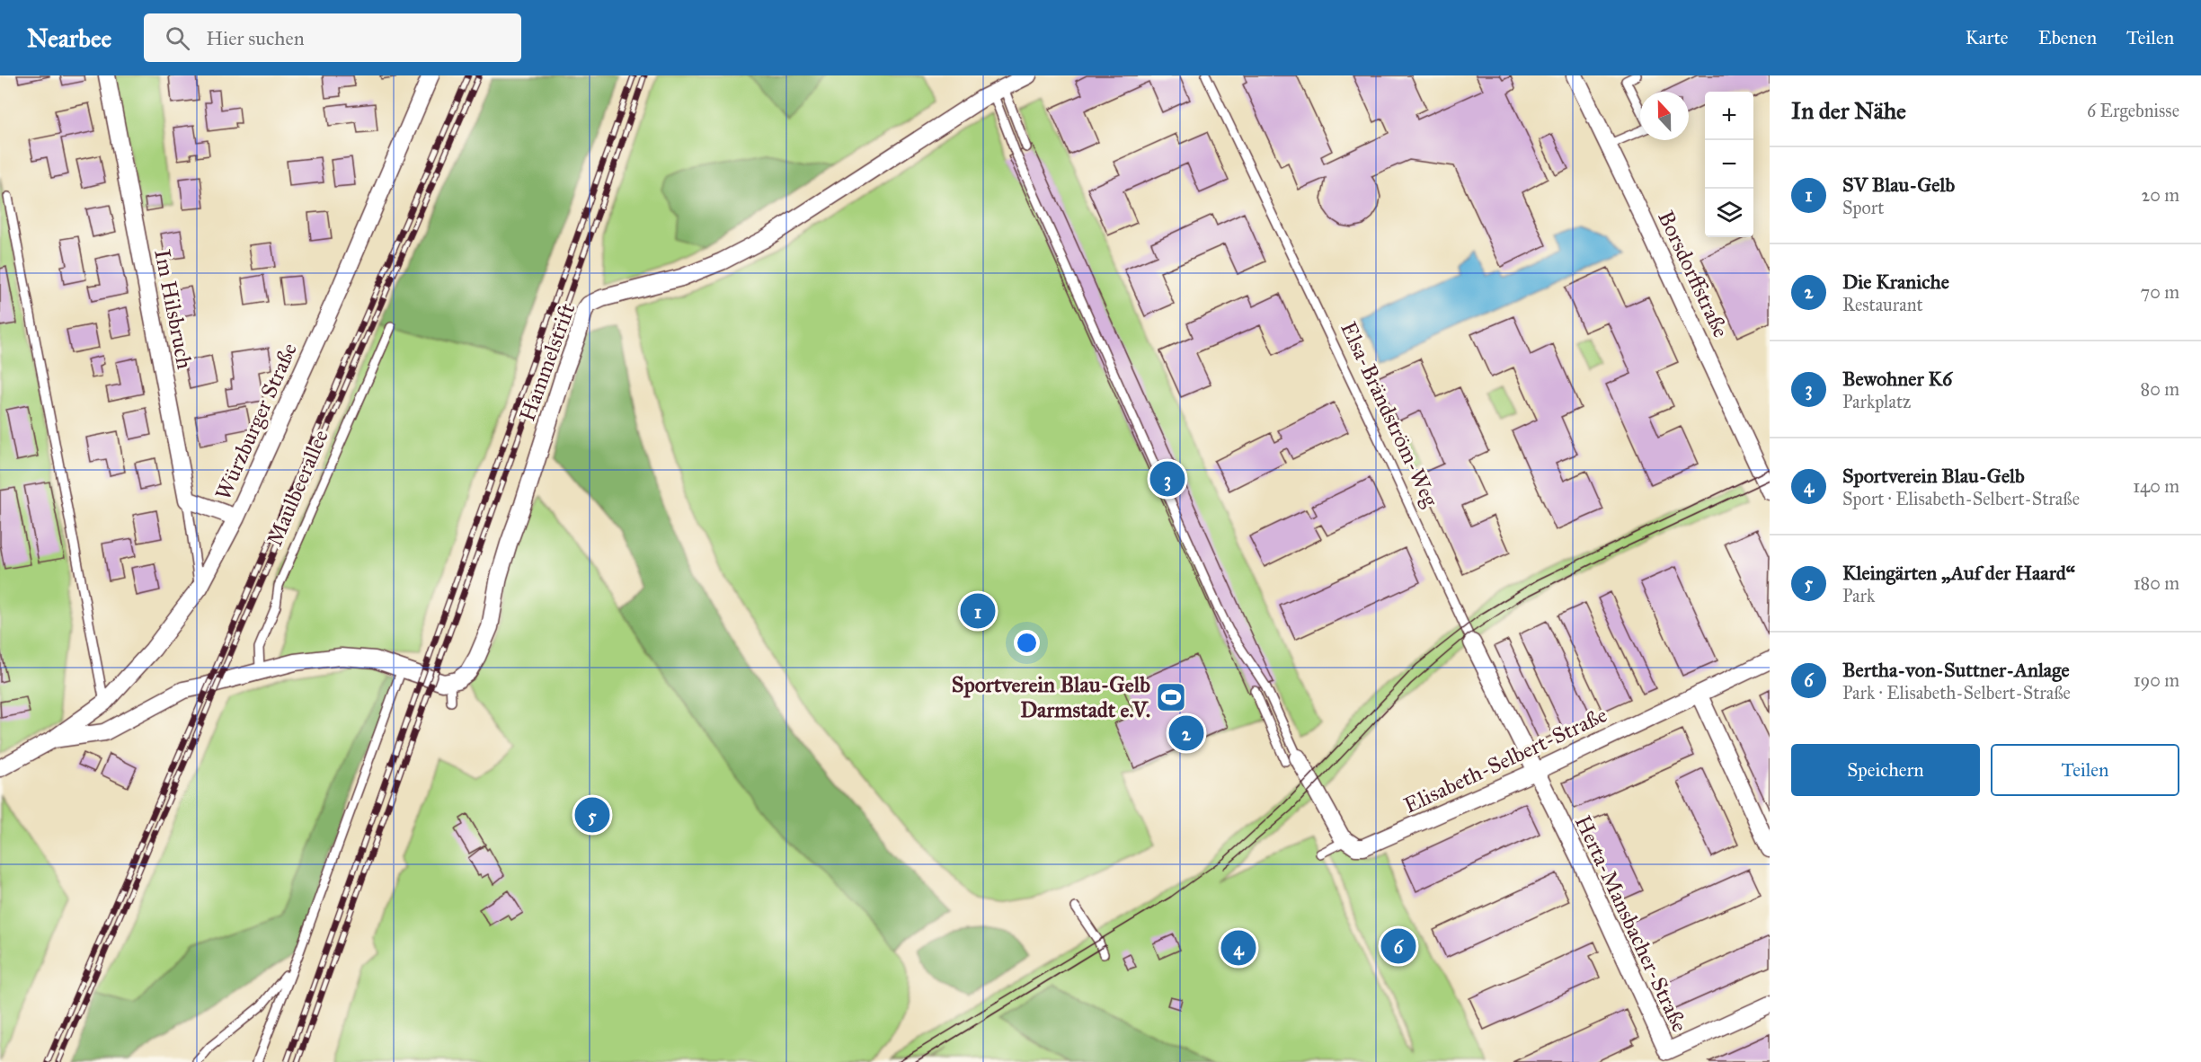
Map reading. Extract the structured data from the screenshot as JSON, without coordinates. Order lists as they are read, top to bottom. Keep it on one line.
{"streets":{"street":["Borsdorffstraße","Im Hilsbruch","Hammelstrift","Elsa-Brändström-Weg","Würzburger Straße","Elisabeth-Selbert-Straße","Herta-Mansbacher-Straße"],"lane":["Maulbeerallee"]},"crossings":[["Elsa-Brändström-Weg","Elisabeth-Selbert-Straße"],["Elsa-Brändström-Weg","Herta-Mansbacher-Straße"],["Elisabeth-Selbert-Straße","Herta-Mansbacher-Straße"]],"places":{"sports":["Sportverein Blau-Gelb Darmstadt e.V."]},"north":"top","page":{"header":"Nearbee","search":"Hier suchen","nav":["Karte","Ebenen","Teilen"],"heading":["In der Nähe","6 Ergebnisse"],"map_buttons":["+","−"],"list":[{"mark":"1","name":"SV Blau-Gelb","note":"Sport","value":"20 m"},{"mark":"2","name":"Die Kraniche","note":"Restaurant","value":"70 m"},{"mark":"3","name":"Bewohner K6","note":"Parkplatz","value":"80 m"},{"mark":"4","name":"Sportverein Blau-Gelb","note":"Sport · Elisabeth-Selbert-Straße","value":"140 m"},{"mark":"5","name":"Kleingärten „Auf der Haard“","note":"Park","value":"180 m"},{"mark":"6","name":"Bertha-von-Suttner-Anlage","note":"Park · Elisabeth-Selbert-Straße","value":"190 m"}],"pins":["3","1","2","5","6","4"],"buttons":["Speichern","Teilen"]}}
